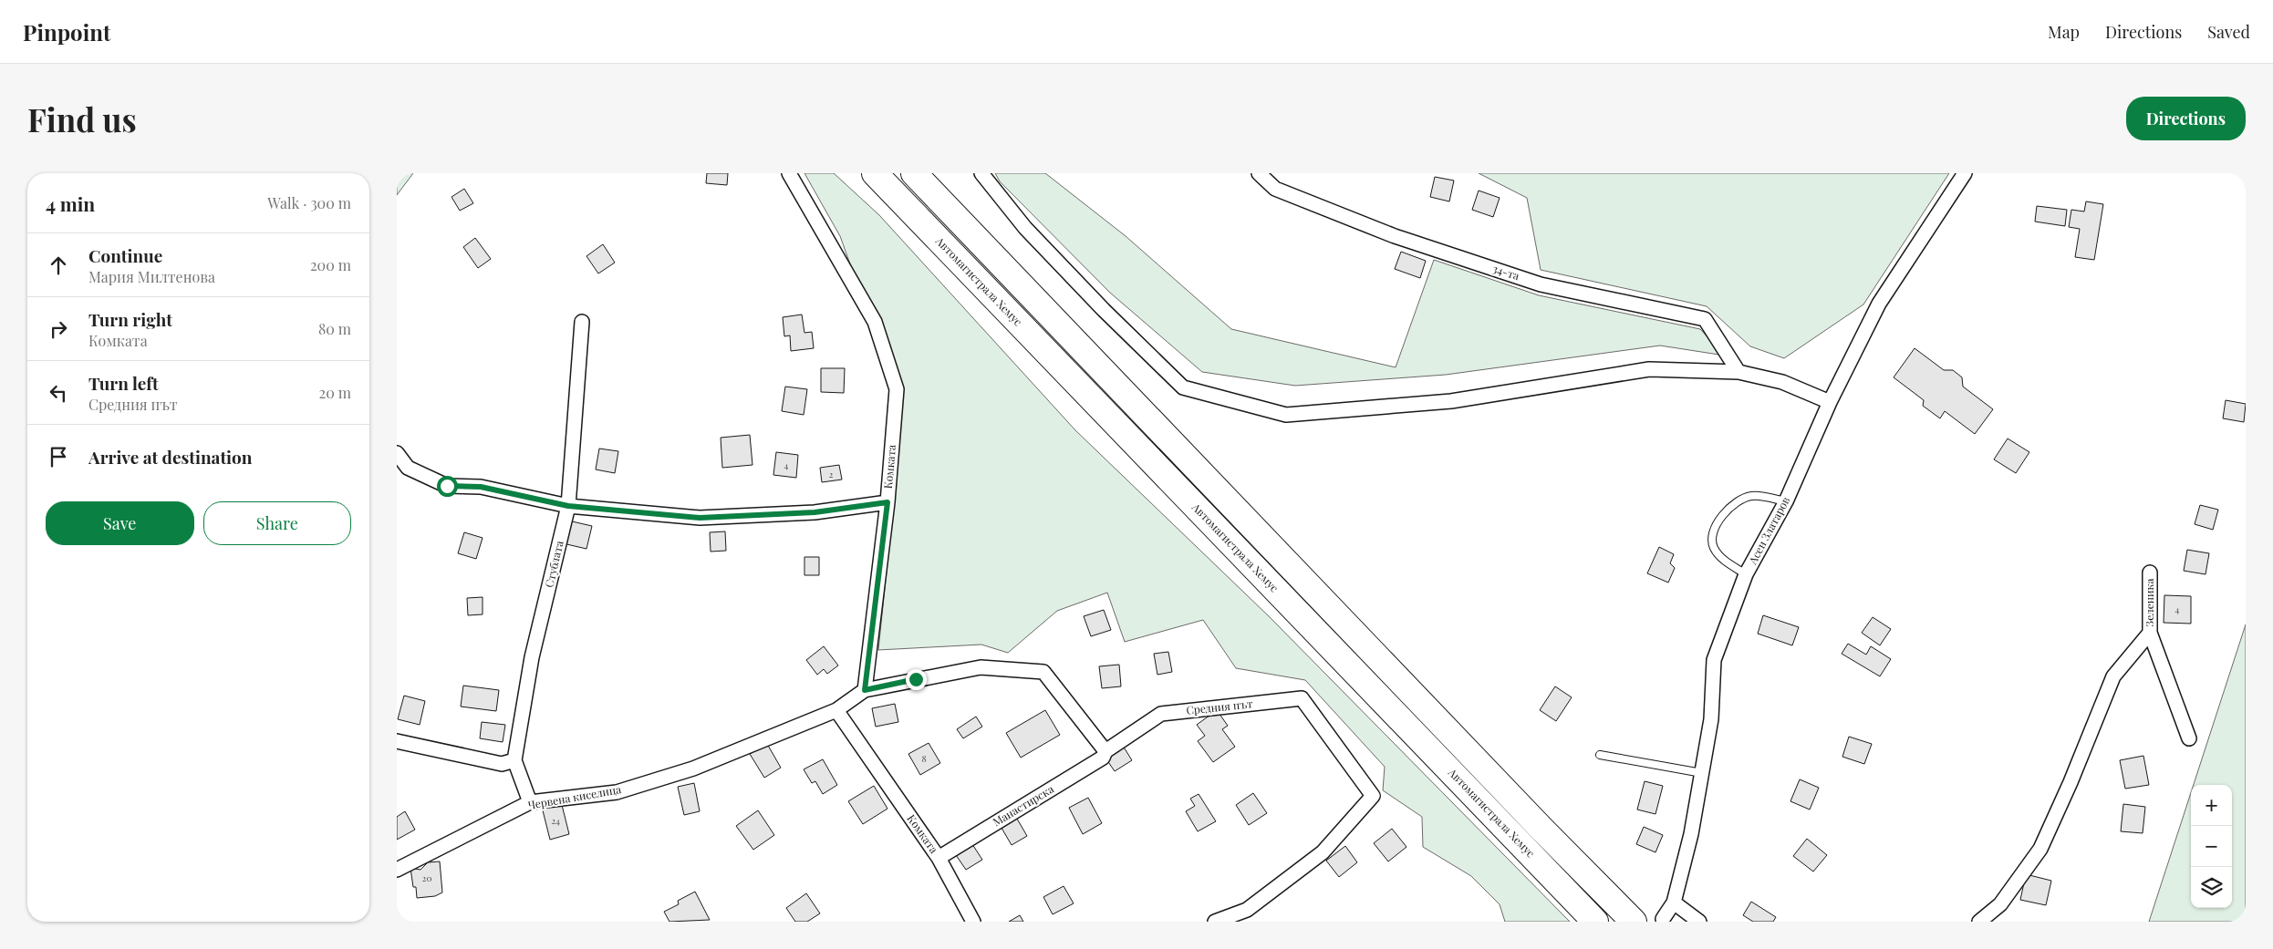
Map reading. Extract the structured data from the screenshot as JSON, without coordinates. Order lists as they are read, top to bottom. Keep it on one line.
{"streets":{"highway":["Автомагистрала Хемус"],"street":["34-та","Комката","Асен Златаров","Стублата","Зеленика","Средния път","Червена киселица","Манастирска"]},"crossings":[["Комката","Червена киселица"],["Комката","Манастирска"],["Стублата","Червена киселица"],["Средния път","Манастирска"]],"house_numbers":["4","2","4","8","24","20"],"page":{"header":"Pinpoint","nav":["Map","Directions","Saved"],"buttons":["Directions",["Save","Share"]],"title":"Find us","heading":["4 min","Walk · 300 m"],"list":[["Continue","Мария Милтенова","200 m"],["Turn right","Комката","80 m"],["Turn left","Средния път","20 m"],"Arrive at destination"],"map_buttons":["+","−"]}}
